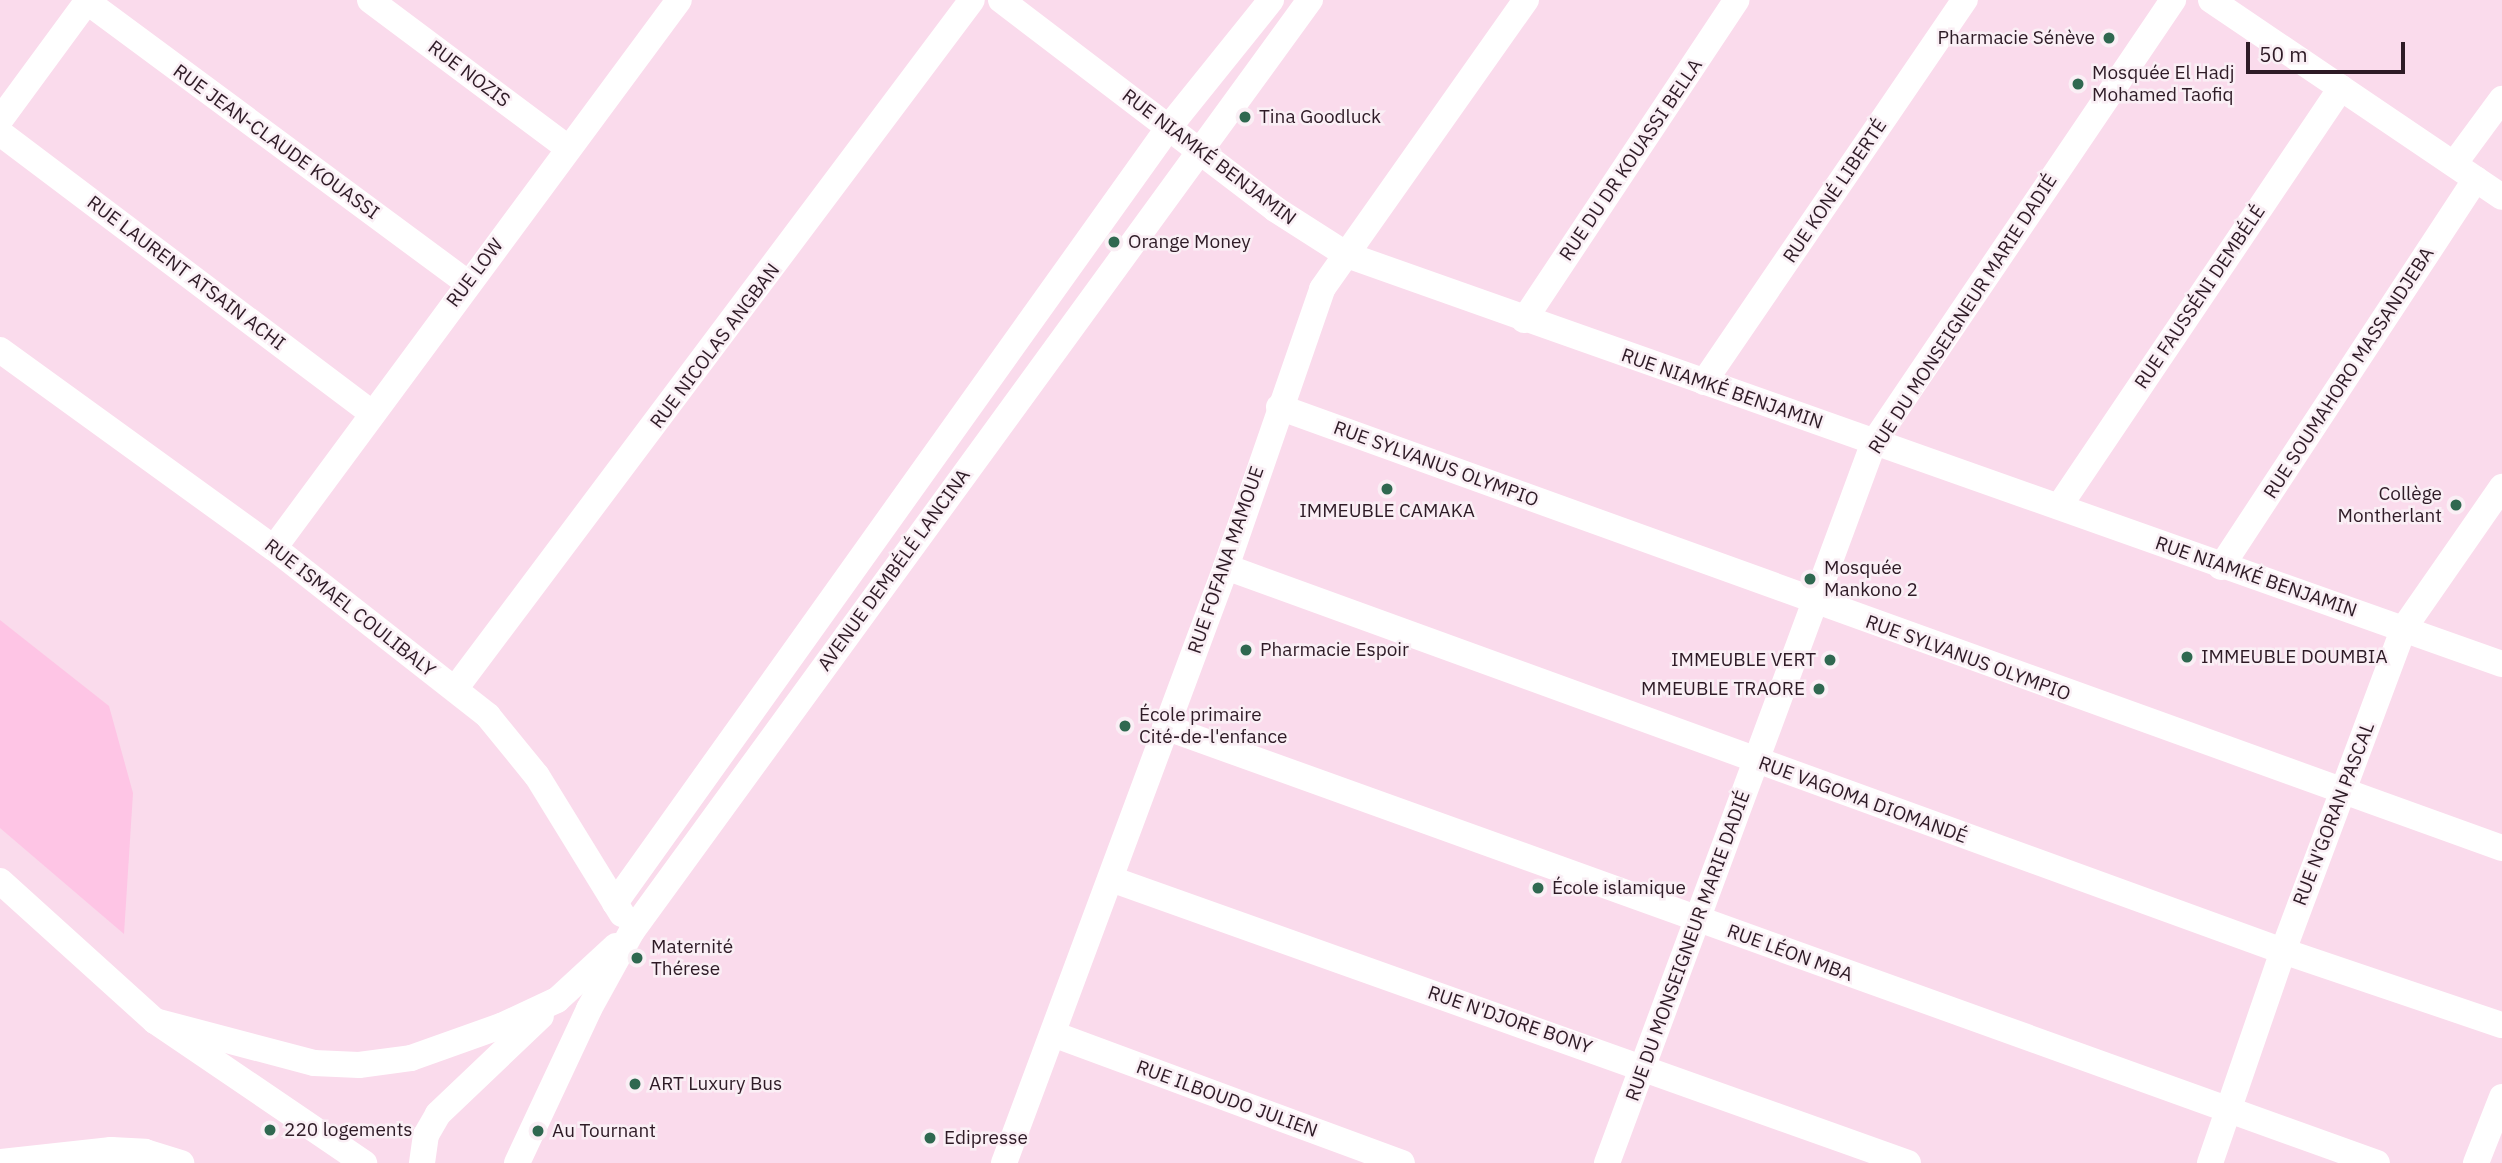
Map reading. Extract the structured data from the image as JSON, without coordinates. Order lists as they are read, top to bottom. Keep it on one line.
{"streets":{"street":["RUE NOZIS","RUE JEAN-CLAUDE KOUASSI","RUE NIAMKÉ BENJAMIN","RUE DU DR KOUASSI BELLA","RUE KONÉ LIBERTÉ","RUE LAURENT ATSAIN ACHI","RUE LOW","RUE FAUSSÉNI DEMBÉLÉ","RUE DU MONSEIGNEUR MARIE DADIÉ","RUE NICOLAS ANGBAN","RUE SOUMAHORO MASSANDJEBA","RUE SYLVANUS OLYMPIO","RUE FOFANA MAMOUE","AVENUE DEMBÉLÉ LANCINA","RUE ISMAEL COULIBALY","RUE VAGOMA DIOMANDÉ","RUE N'GORAN PASCAL","RUE LÉON MBA","RUE N'DJORE BONY","RUE ILBOUDO JULIEN"]},"crossings":[["RUE NOZIS","RUE LOW"],["RUE JEAN-CLAUDE KOUASSI","RUE LOW"],["RUE NIAMKÉ BENJAMIN","RUE DU DR KOUASSI BELLA"],["RUE NIAMKÉ BENJAMIN","RUE KONÉ LIBERTÉ"],["RUE NIAMKÉ BENJAMIN","RUE FAUSSÉNI DEMBÉLÉ"],["RUE NIAMKÉ BENJAMIN","RUE DU MONSEIGNEUR MARIE DADIÉ"],["RUE NIAMKÉ BENJAMIN","RUE SOUMAHORO MASSANDJEBA"],["RUE NIAMKÉ BENJAMIN","RUE FOFANA MAMOUE"],["RUE NIAMKÉ BENJAMIN","AVENUE DEMBÉLÉ LANCINA"],["RUE NIAMKÉ BENJAMIN","RUE N'GORAN PASCAL"],["RUE LAURENT ATSAIN ACHI","RUE LOW"],["RUE LOW","RUE ISMAEL COULIBALY"],["RUE DU MONSEIGNEUR MARIE DADIÉ","RUE SYLVANUS OLYMPIO"],["RUE DU MONSEIGNEUR MARIE DADIÉ","RUE VAGOMA DIOMANDÉ"],["RUE DU MONSEIGNEUR MARIE DADIÉ","RUE LÉON MBA"],["RUE DU MONSEIGNEUR MARIE DADIÉ","RUE N'DJORE BONY"],["RUE NICOLAS ANGBAN","RUE ISMAEL COULIBALY"],["RUE SYLVANUS OLYMPIO","RUE FOFANA MAMOUE"],["RUE SYLVANUS OLYMPIO","RUE N'GORAN PASCAL"],["RUE FOFANA MAMOUE","RUE VAGOMA DIOMANDÉ"],["RUE FOFANA MAMOUE","RUE LÉON MBA"],["RUE FOFANA MAMOUE","RUE N'DJORE BONY"],["RUE FOFANA MAMOUE","RUE ILBOUDO JULIEN"],["AVENUE DEMBÉLÉ LANCINA","RUE ISMAEL COULIBALY"],["RUE VAGOMA DIOMANDÉ","RUE N'GORAN PASCAL"],["RUE N'GORAN PASCAL","RUE LÉON MBA"]],"places":["Pharmacie Sénève","Mosquée El Hadj Mohamed Taofiq","Tina Goodluck","Orange Money","IMMEUBLE CAMAKA","Collège Montherlant","Mosquée Mankono 2","Pharmacie Espoir","IMMEUBLE DOUMBIA","IMMEUBLE VERT","MMEUBLE TRAORE","École primaire Cité-de-l'enfance","École islamique","Maternité Thérese","ART Luxury Bus","220 logements","Au Tournant","Edipresse"],"scale_bar":"50 m"}
